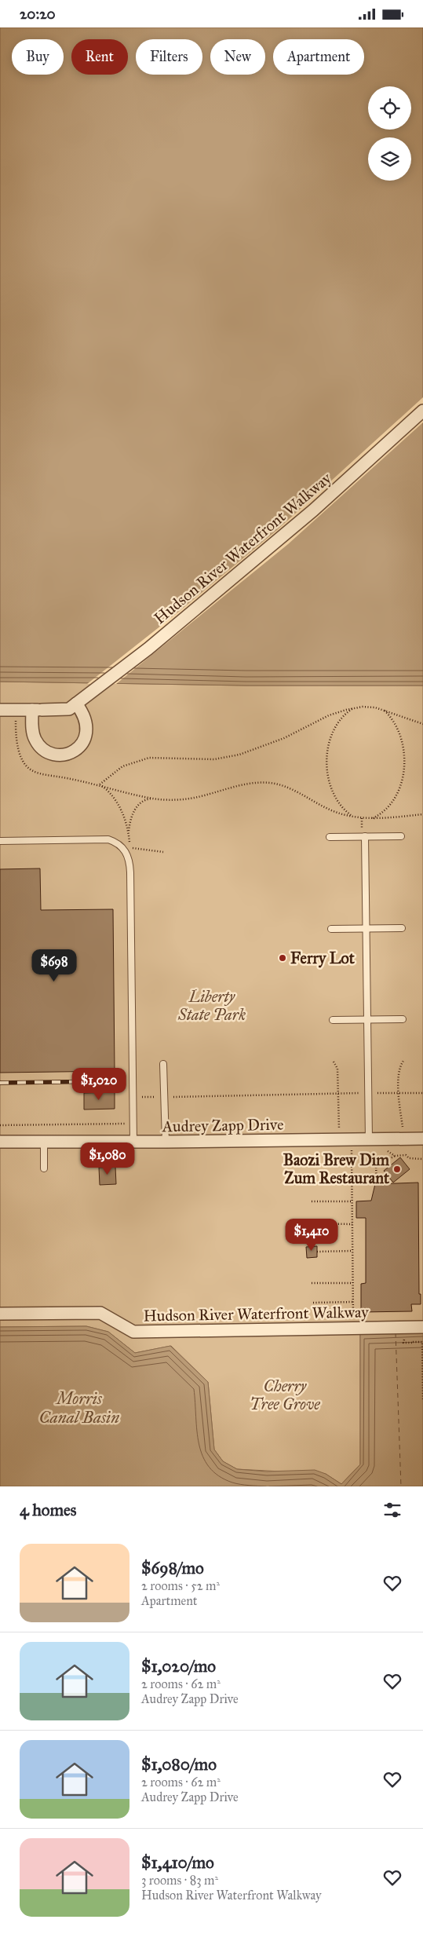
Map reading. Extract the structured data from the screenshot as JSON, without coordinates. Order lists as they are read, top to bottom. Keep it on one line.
{"streets":{"street":["Hudson River Waterfront Walkway","Audrey Zapp Drive"]},"water":["Morris Canal Basin"],"parks":["Liberty State Park","Cherry Tree Grove"],"places":["Ferry Lot","Baozi Brew Dim Zum Restaurant"],"page":{"status":"20:20","chip":["Buy","Rent","Filters","New","Apartment"],"price":["$698","$1,020","$1,080","$1,410"],"heading":"4 homes","list":[{"name":"$698/mo","note":"2 rooms · 52 m² · Apartment"},{"name":"$1,020/mo","note":"2 rooms · 62 m² · Audrey Zapp Drive"},{"name":"$1,080/mo","note":"2 rooms · 62 m² · Audrey Zapp Drive"},{"name":"$1,410/mo","note":"3 rooms · 83 m² · Hudson River Waterfront Walkway"}]}}
